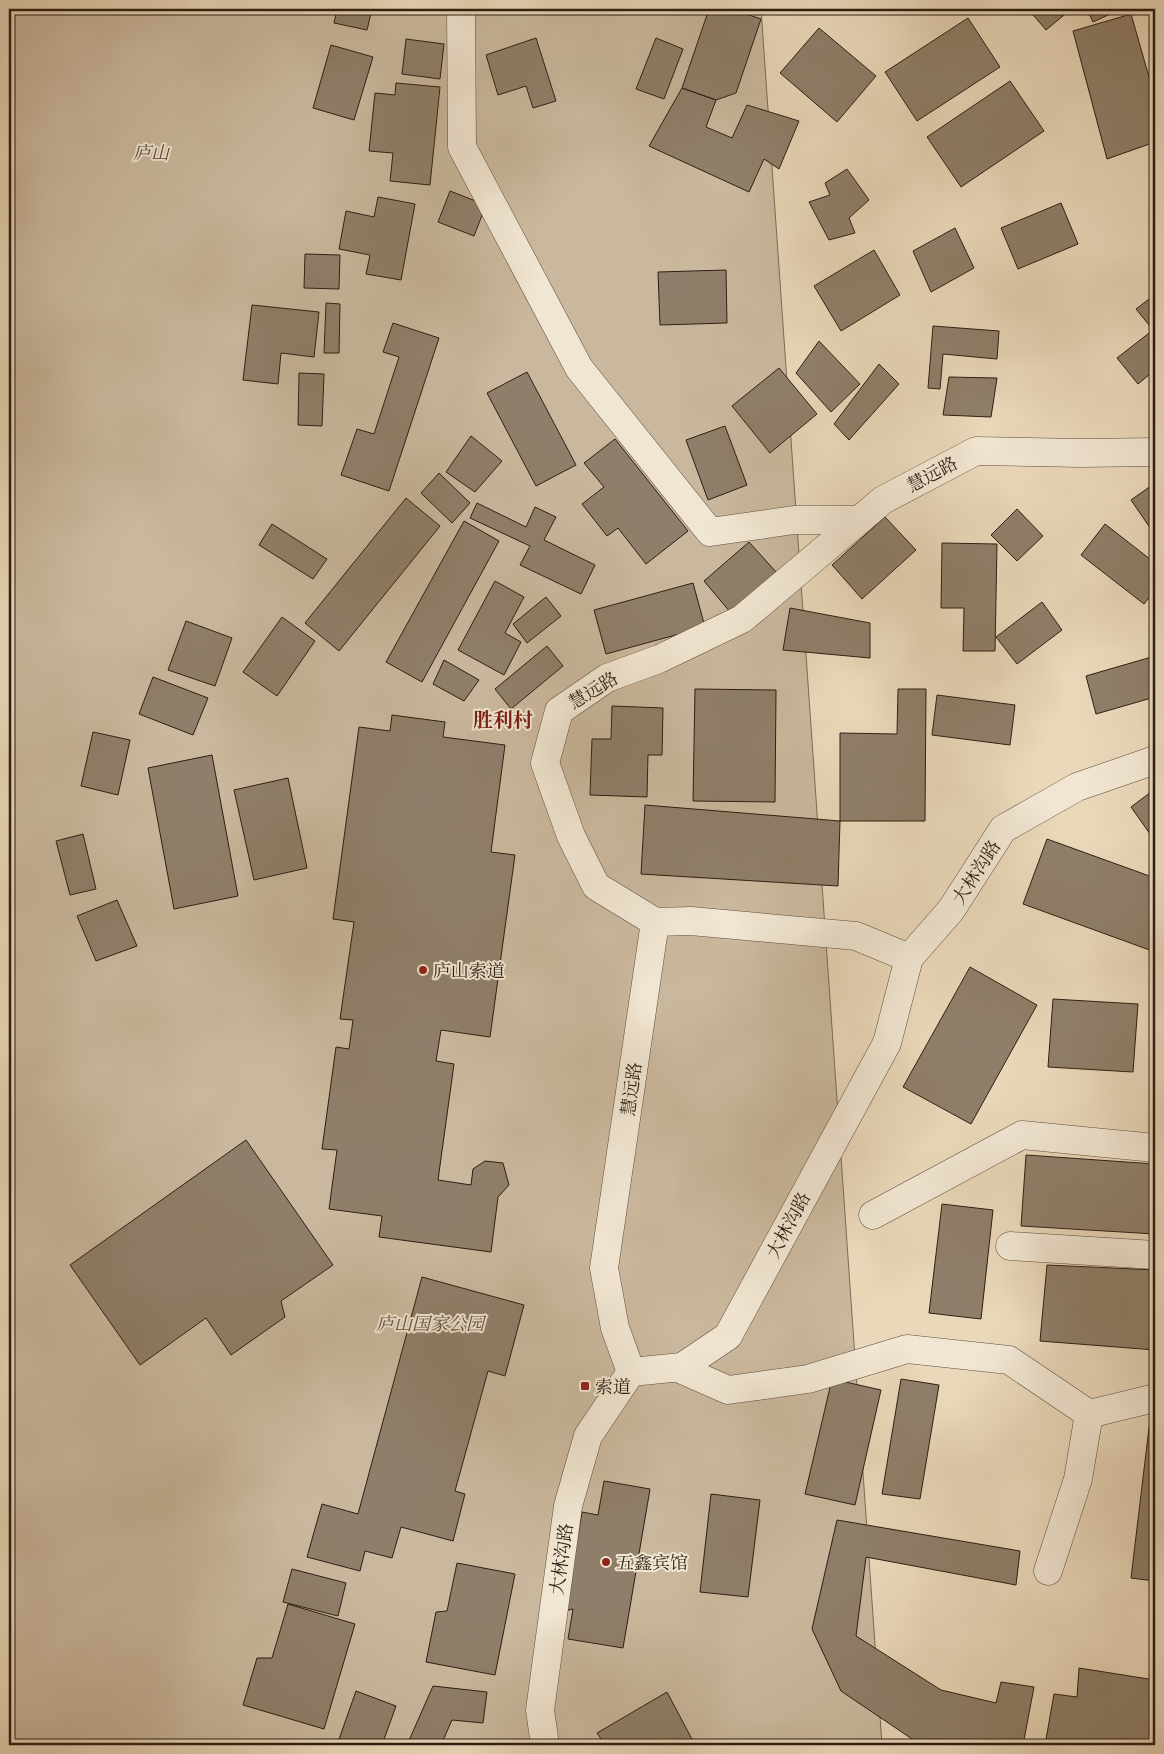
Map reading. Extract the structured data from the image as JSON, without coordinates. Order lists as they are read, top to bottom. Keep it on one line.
{"streets":{"street":["慧远路","大林沟路"]},"crossings":[["慧远路","大林沟路"]],"districts":["胜利村"],"parks":["庐山","庐山国家公园"],"places":{"other":["庐山索道","五鑫宾馆"],"transit":["索道"]}}
